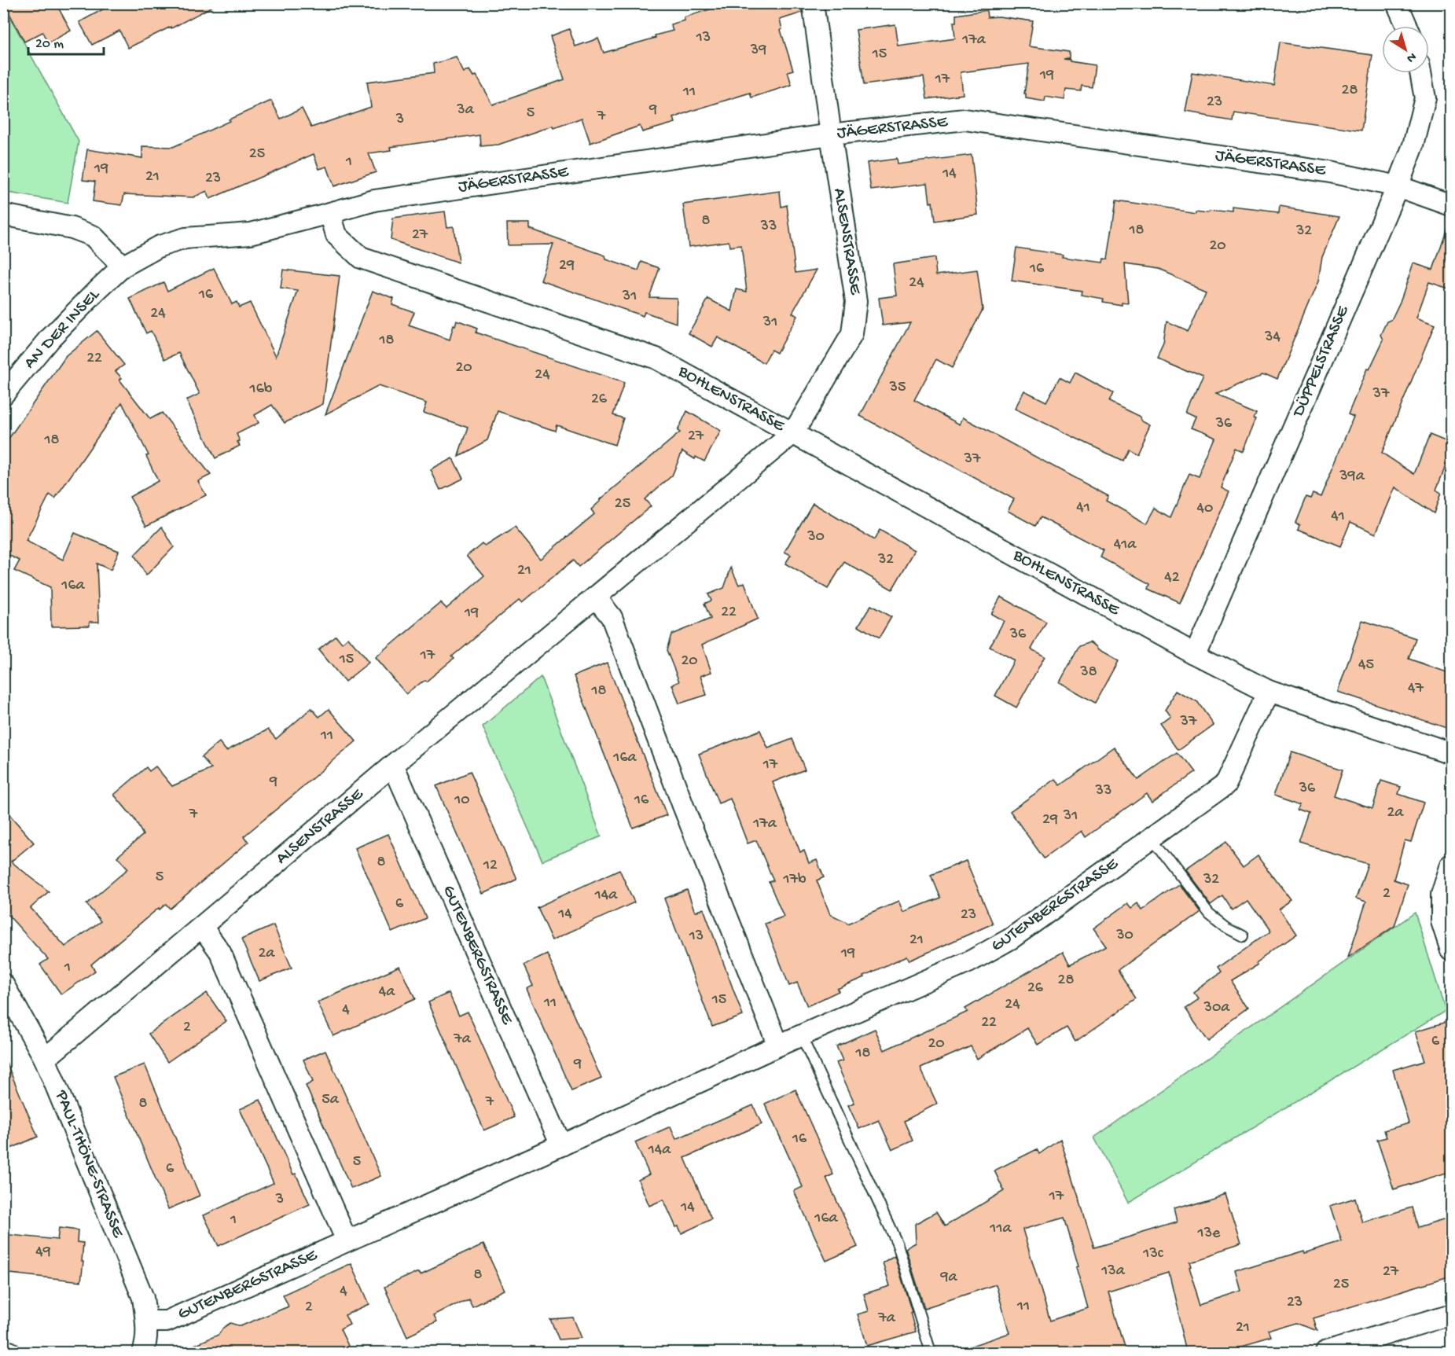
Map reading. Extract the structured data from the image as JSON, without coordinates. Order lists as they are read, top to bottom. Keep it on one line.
{"streets":{"street":["JÄGERSTRASSE","ALSENSTRASSE","AN DER INSEL","DÜPPELSTRASSE","BOHLENSTRASSE","GUTENBERGSTRASSE","PAUL-THÖNE-STRASSE"]},"crossings":[["JÄGERSTRASSE","ALSENSTRASSE"],["JÄGERSTRASSE","DÜPPELSTRASSE"],["JÄGERSTRASSE","BOHLENSTRASSE"],["ALSENSTRASSE","BOHLENSTRASSE"],["ALSENSTRASSE","GUTENBERGSTRASSE"],["ALSENSTRASSE","PAUL-THÖNE-STRASSE"],["DÜPPELSTRASSE","BOHLENSTRASSE"],["BOHLENSTRASSE","GUTENBERGSTRASSE"],["GUTENBERGSTRASSE","PAUL-THÖNE-STRASSE"]],"house_numbers":["13","17a","39","15","19","17","28","11","23","3a","9","5","7","3","25","1","19","14","21","23","8","33","18","32","27","20","29","16","24","16","31","24","31","34","18","22","20","24","35","16b","37","26","36","27","18","37","39a","25","41","40","41","30","41a","32","21","42","16a","22","19","36","17","15","20","45","38","47","18","37","11","16a","17","9","36","33","10","16","2a","7","31","29","17a","8","12","5","17b","32","2","14a","6","14","23","30","13","21","2a","19","1","28","26","4a","15","11","24","30a","4","22","2","7a","6","20","18","9","5a","7","8","16","14a","5","6","17","3","14","16a","1","11a","13e","49","13c","13a","27","8","9a","25","4","23","11","2","7a","21"],"scale_bar":"20 m","north":"bottom right"}
